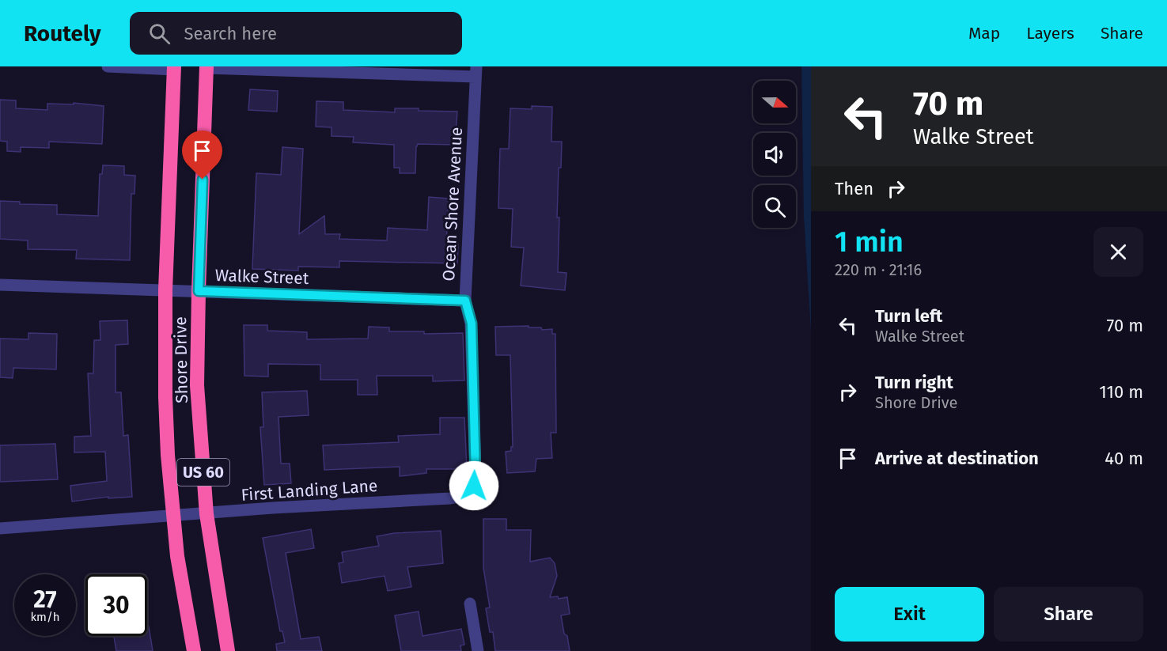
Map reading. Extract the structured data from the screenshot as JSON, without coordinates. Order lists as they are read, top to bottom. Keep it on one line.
{"streets":{"highway":["Shore Drive","US 60"],"street":["Ocean Shore Avenue","Walke Street","First Landing Lane"]},"crossings":[["Ocean Shore Avenue","Walke Street"],["Ocean Shore Avenue","First Landing Lane"],["Walke Street","Shore Drive"],["Shore Drive","First Landing Lane"]],"north":"right","page":{"header":"Routely","search":"Search here","nav":["Map","Layers","Share"],"turn":["70 m","Walke Street"],"then":"Then","heading":["1 min","220 m · 21:16"],"list":[{"name":"Turn left","note":"Walke Street","value":"70 m"},{"name":"Turn right","note":"Shore Drive","value":"110 m"},{"name":"Arrive at destination","value":"40 m"}],"speed":"27 km/h","limit":"30","buttons":["Exit","Share"]}}
